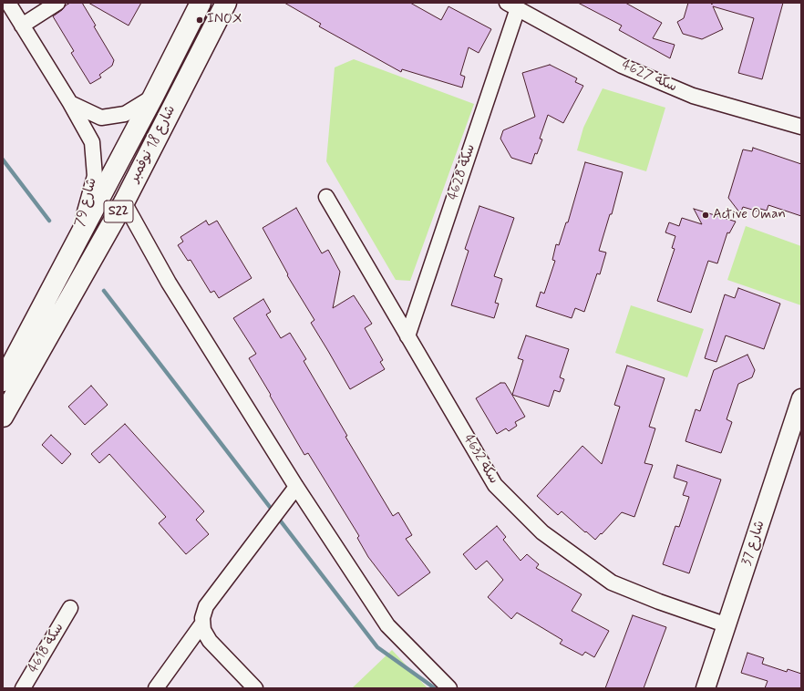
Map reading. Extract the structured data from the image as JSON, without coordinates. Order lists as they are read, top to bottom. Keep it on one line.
{"streets":{"main road":["شارع 18 نوفمبر","S22"],"street":["سكة 4627","سكة 4628","79 شارع","سكة 4632","شارع 37","سكة 4618"]},"crossings":[["سكة 4627","سكة 4628"],["شارع 18 نوفمبر","79 شارع"],["سكة 4628","سكة 4632"],["سكة 4632","شارع 37"]],"places":["INOX","Active Oman"]}
